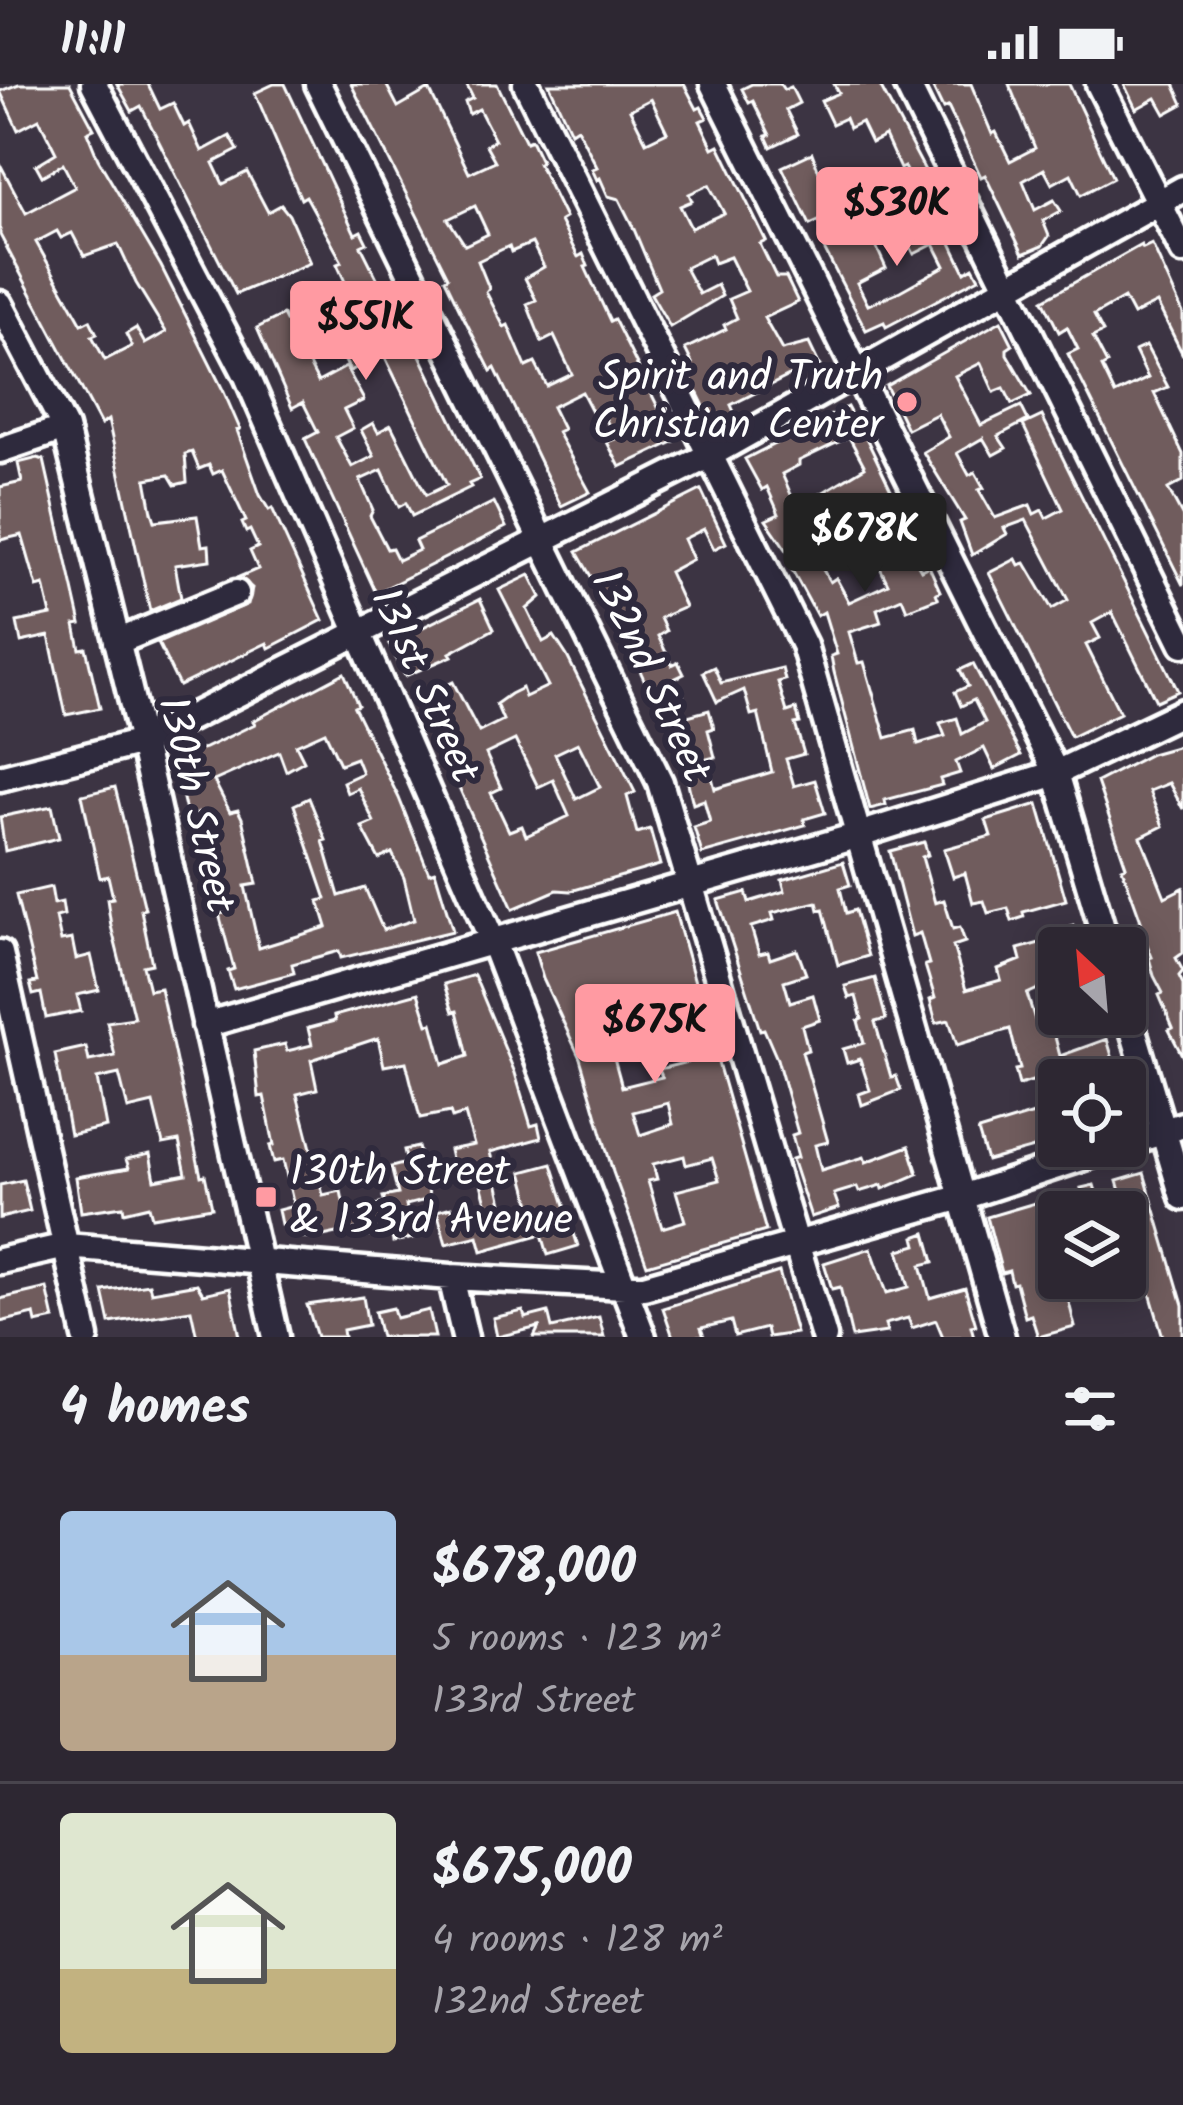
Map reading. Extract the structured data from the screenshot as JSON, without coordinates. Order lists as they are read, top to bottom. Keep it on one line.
{"streets":{"street":["132nd Street","131st Street","130th Street"]},"places":{"other":["Spirit and Truth Christian Center"],"transit":["130th Street & 133rd Avenue"]},"north":"top left","page":{"status":"11:11","price":["$530K","$551K","$678K","$675K"],"heading":"4 homes","list":[{"name":"$678,000","note":"5 rooms · 123 m² · 133rd Street"},{"name":"$675,000","note":"4 rooms · 128 m² · 132nd Street"}]}}
